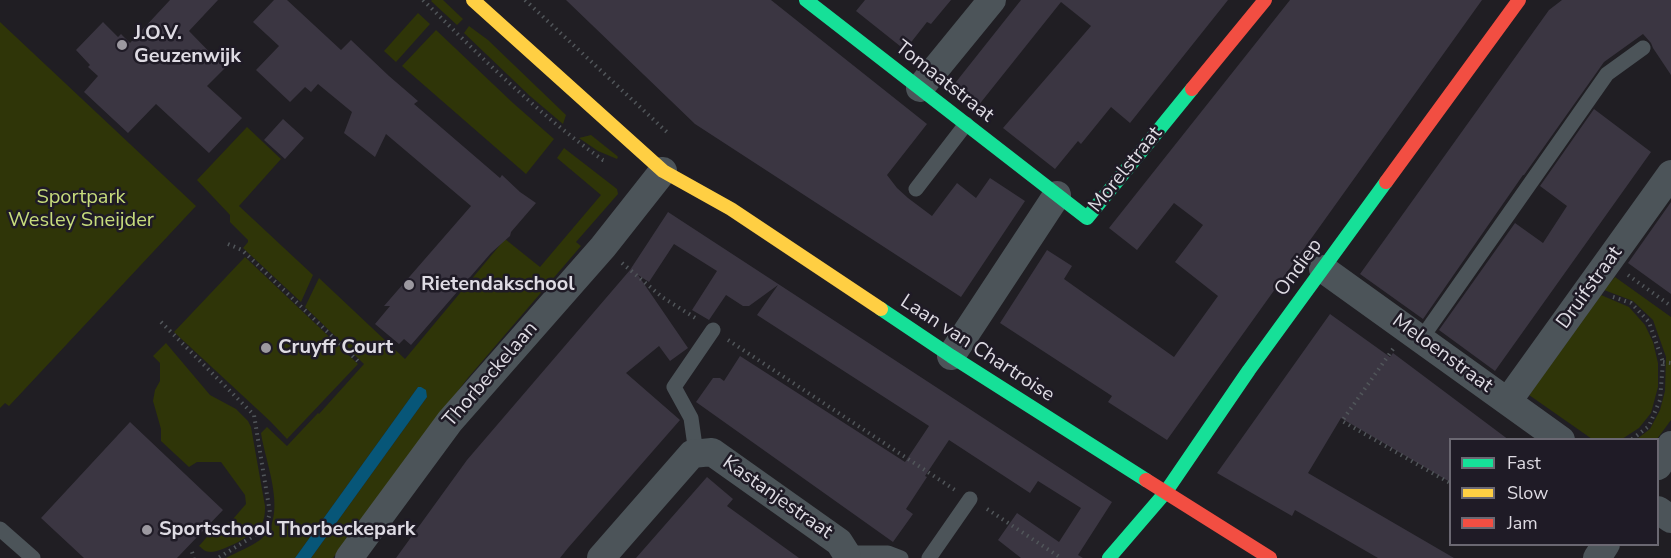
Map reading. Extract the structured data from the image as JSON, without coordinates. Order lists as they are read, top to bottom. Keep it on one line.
{"streets":{"street":["Tomaatstraat","Morelstraat","Ondiep","Druifstraat","Laan van Chartroise","Meloenstraat","Thorbeckelaan","Kastanjestraat"]},"crossings":[["Tomaatstraat","Morelstraat"],["Morelstraat","Laan van Chartroise"],["Ondiep","Laan van Chartroise"],["Ondiep","Meloenstraat"],["Druifstraat","Meloenstraat"],["Laan van Chartroise","Thorbeckelaan"]],"parks":["Sportpark Wesley Sneijder"],"places":["J.O.V. Geuzenwijk","Rietendakschool","Cruyff Court","Sportschool Thorbeckepark"],"legend":["Fast","Slow","Jam"]}
